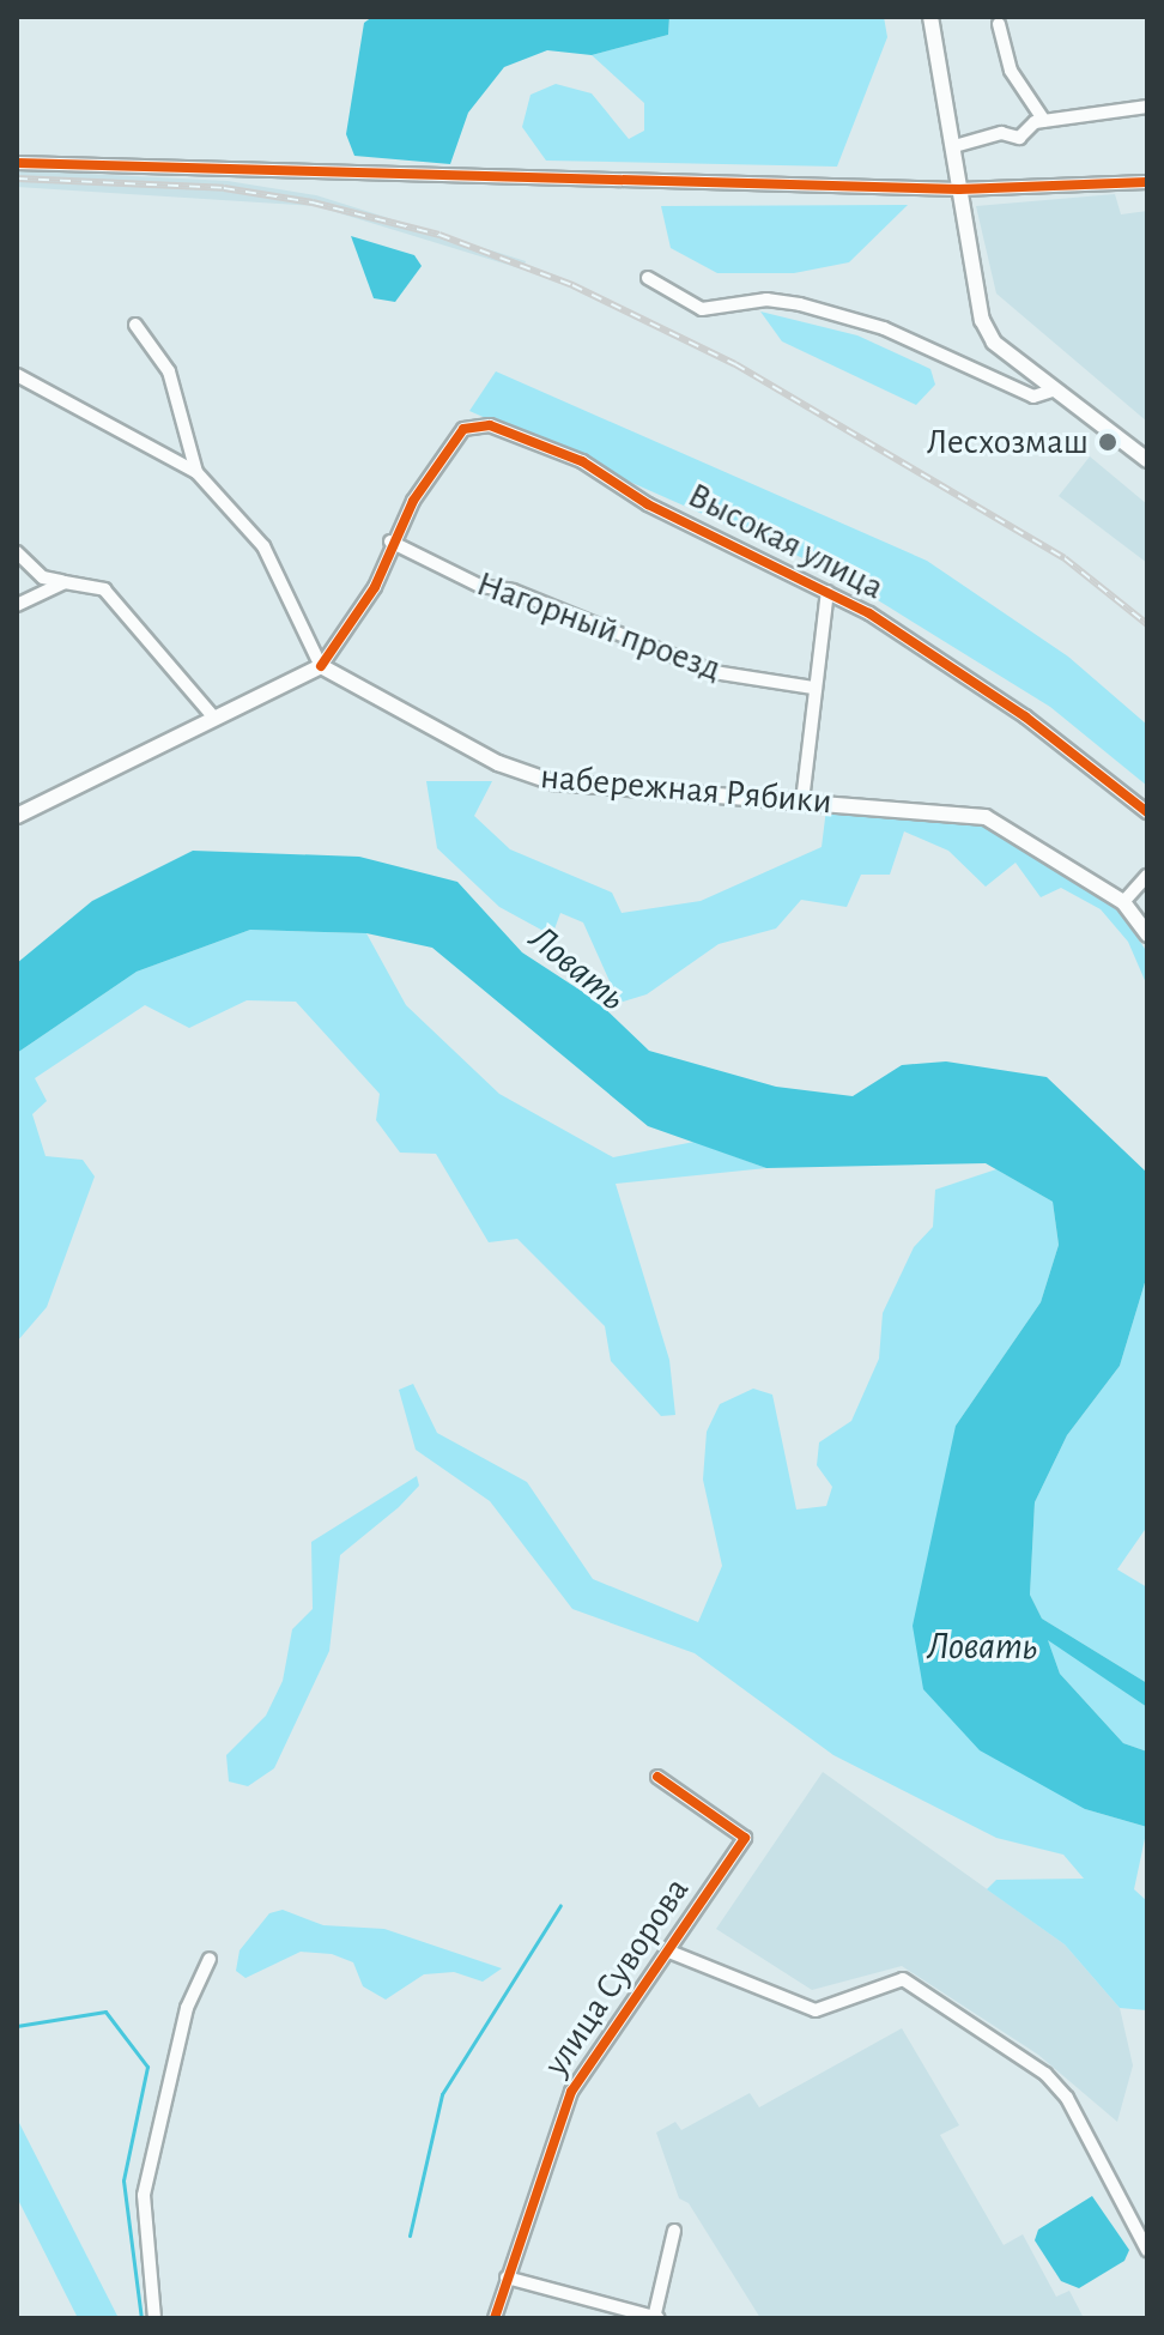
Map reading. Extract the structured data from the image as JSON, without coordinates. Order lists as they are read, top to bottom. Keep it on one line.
{"streets":{"street":["Высокая улица","Нагорный проезд","набережная Рябики","улица Суворова"]},"crossings":[["Высокая улица","Нагорный проезд"]],"water":["Ловать"],"places":["Лесхозмаш"]}
